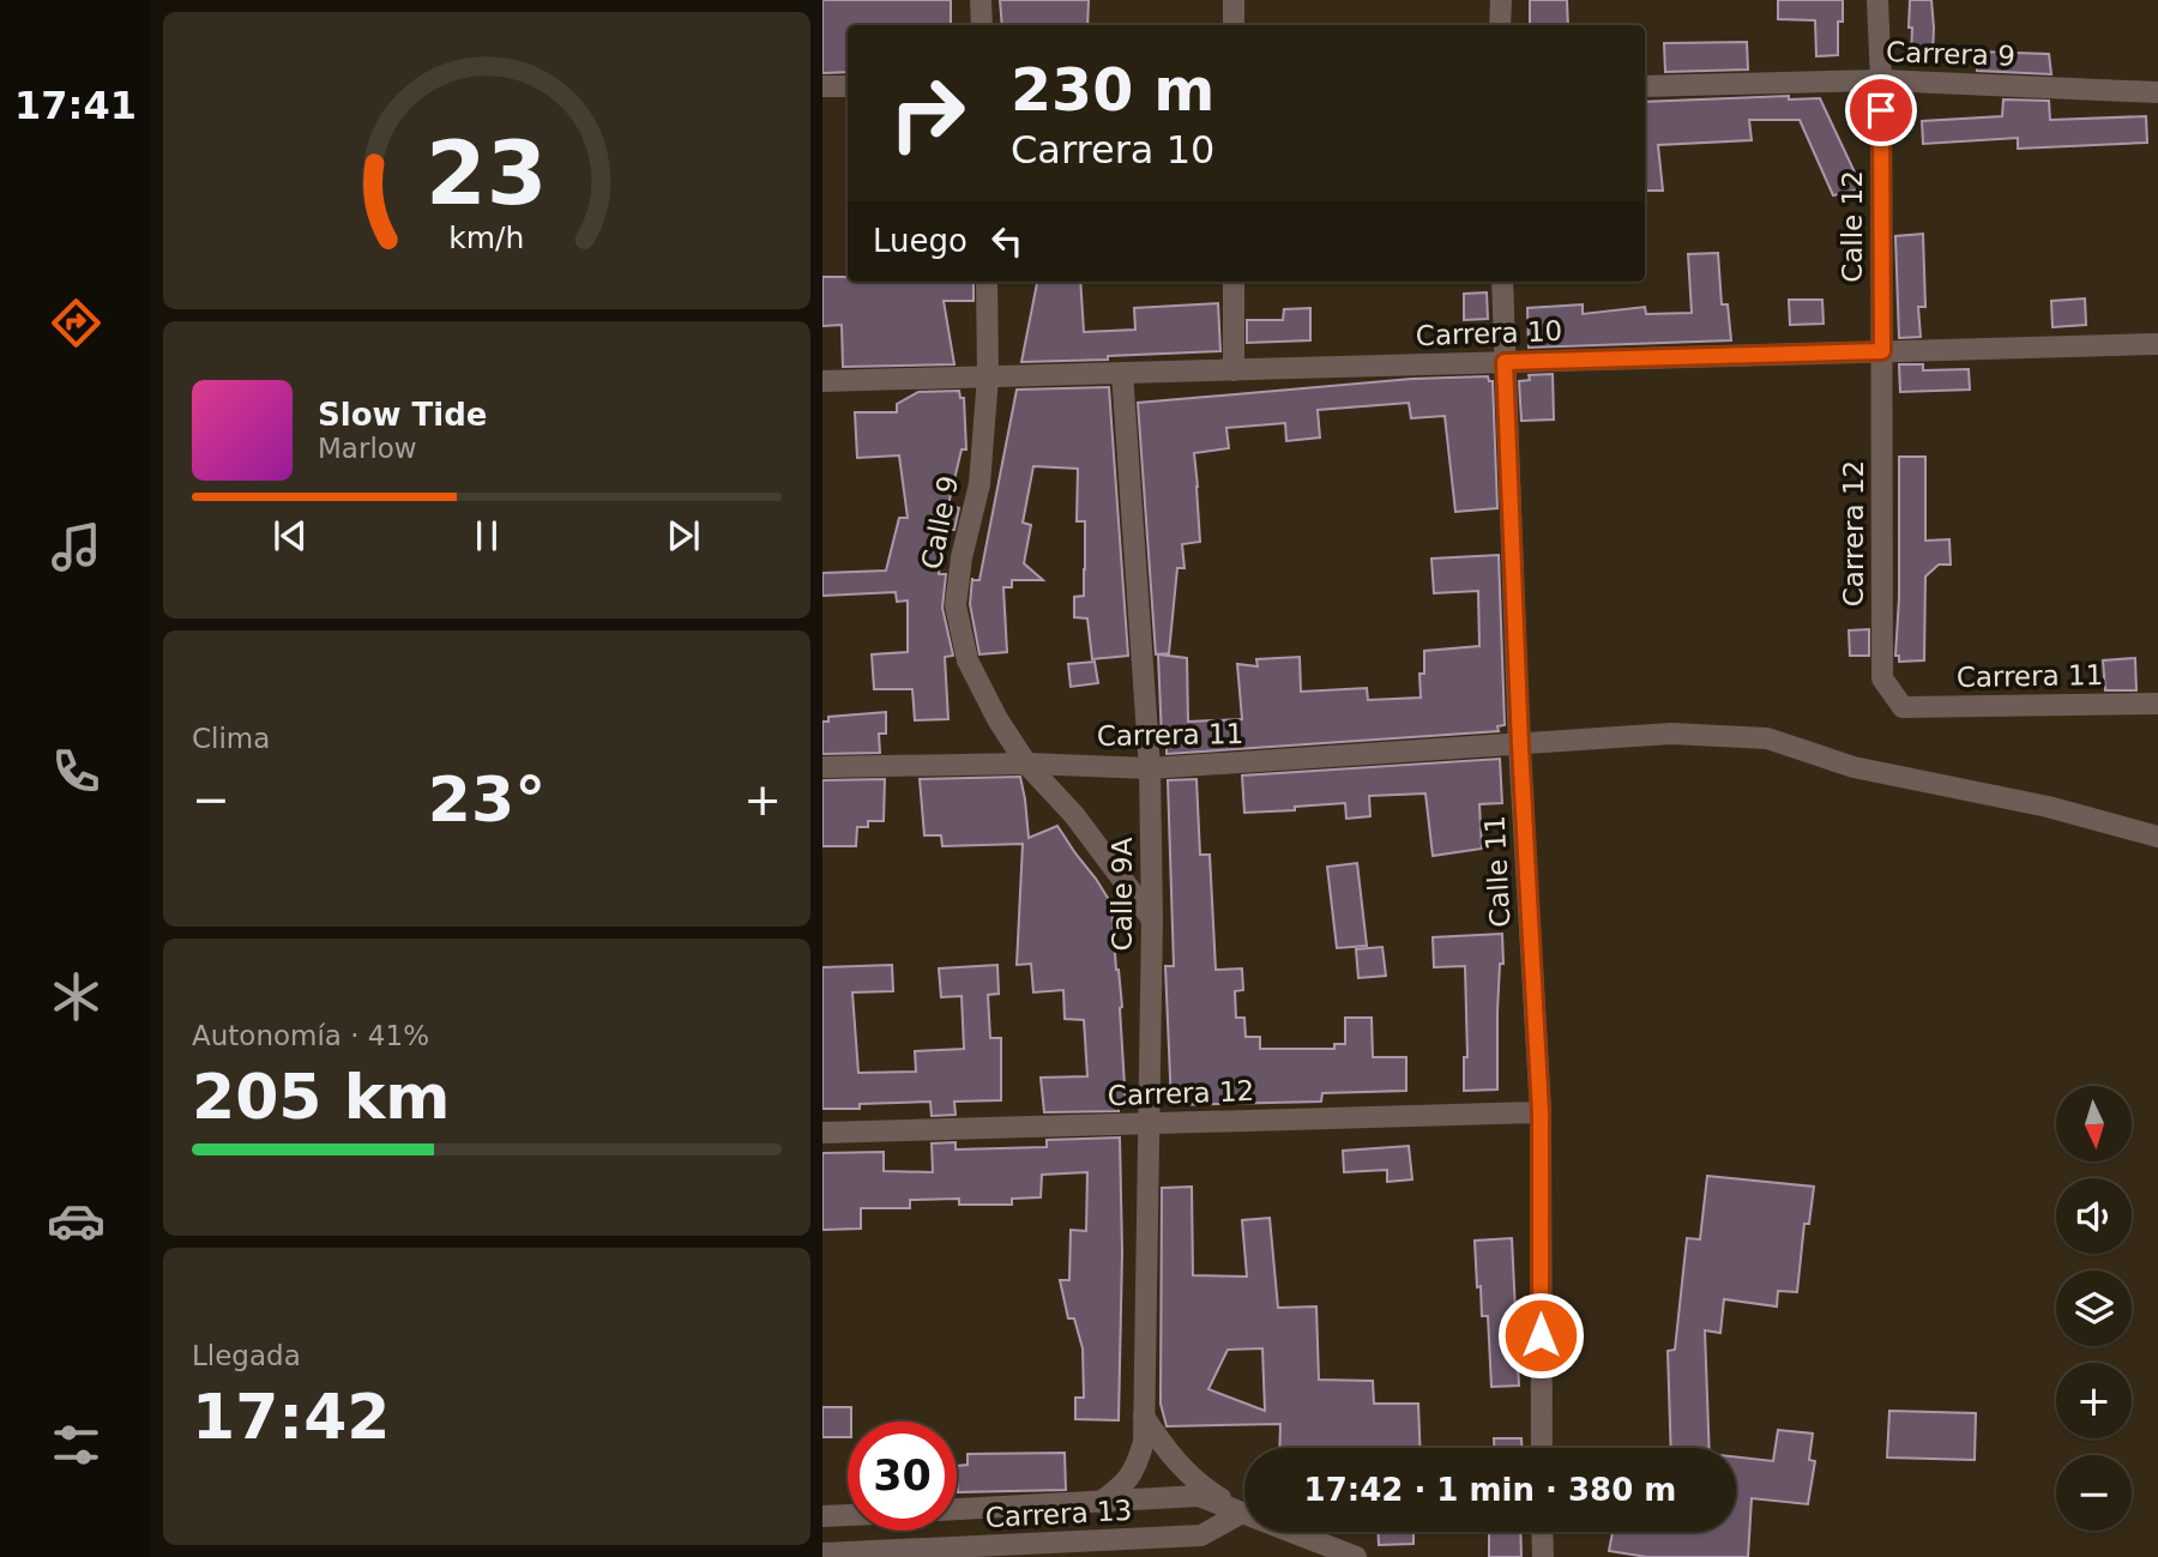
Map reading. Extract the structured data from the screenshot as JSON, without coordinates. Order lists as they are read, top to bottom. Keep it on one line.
{"streets":{"street":["Carrera 9","Calle 12","Carrera 10","Calle 9","Carrera 12","Carrera 11","Calle 11","Calle 9A","Carrera 13"]},"crossings":[["Carrera 9","Calle 12"],["Calle 12","Carrera 10"],["Calle 12","Carrera 12"],["Carrera 10","Calle 9"],["Carrera 10","Carrera 12"],["Carrera 10","Calle 11"],["Carrera 10","Calle 9A"],["Calle 9","Carrera 11"],["Calle 9","Calle 9A"],["Carrera 12","Carrera 11"],["Carrera 12","Calle 11"],["Carrera 12","Calle 9A"],["Carrera 11","Calle 11"],["Carrera 11","Calle 9A"],["Calle 9A","Carrera 13"]],"north":"bottom","page":{"tabs":"17:41","turn":["230 m","Carrera 10"],"then":"Luego","song":["Slow Tide","Marlow"],"tile":["Clima",["Autonomía · 41%","205 km"],["Llegada","17:42"]],"heat":["−","23°","+"],"map_buttons":["+","−"],"limit":"30","trip":"17:42 · 1 min · 380 m","gauge":["23","km/h"]}}
